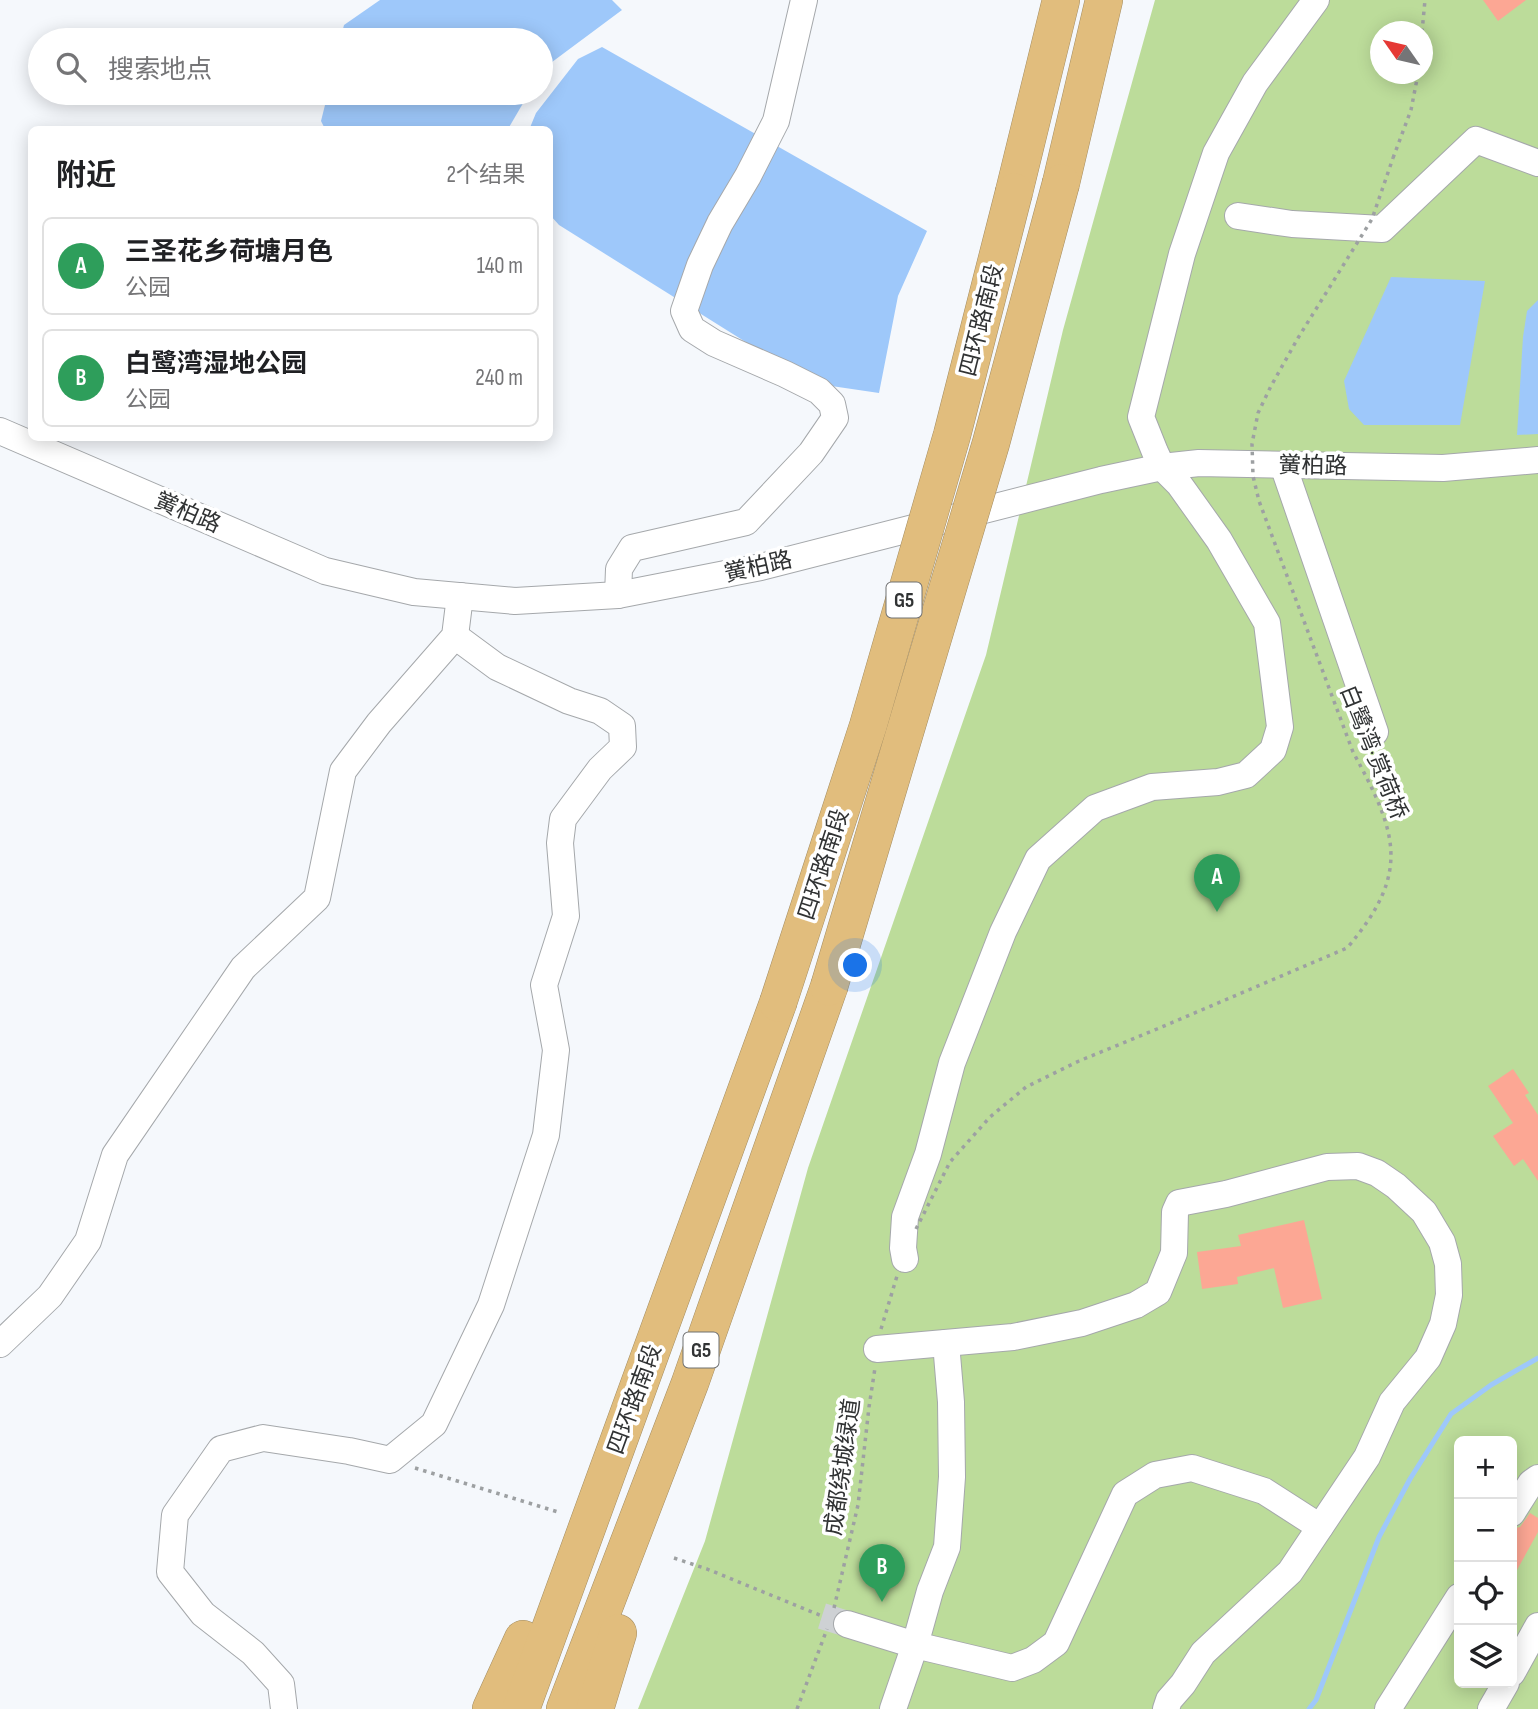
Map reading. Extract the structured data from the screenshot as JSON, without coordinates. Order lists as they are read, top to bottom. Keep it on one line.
{"streets":{"highway":["四环路南段","G5"],"street":["黉柏路"],"path":["白鹭湾·赏荷桥","成都绕城绿道"]},"crossings":[["白鹭湾·赏荷桥","成都绕城绿道"]],"north":"top left","page":{"search":"搜索地点","heading":["附近","2个结果"],"list":[{"mark":"A","name":"三圣花乡荷塘月色","note":"公园","value":"140 m"},{"mark":"B","name":"白鹭湾湿地公园","note":"公园","value":"240 m"}],"pins":["A","B"],"map_buttons":["+","−"]}}
